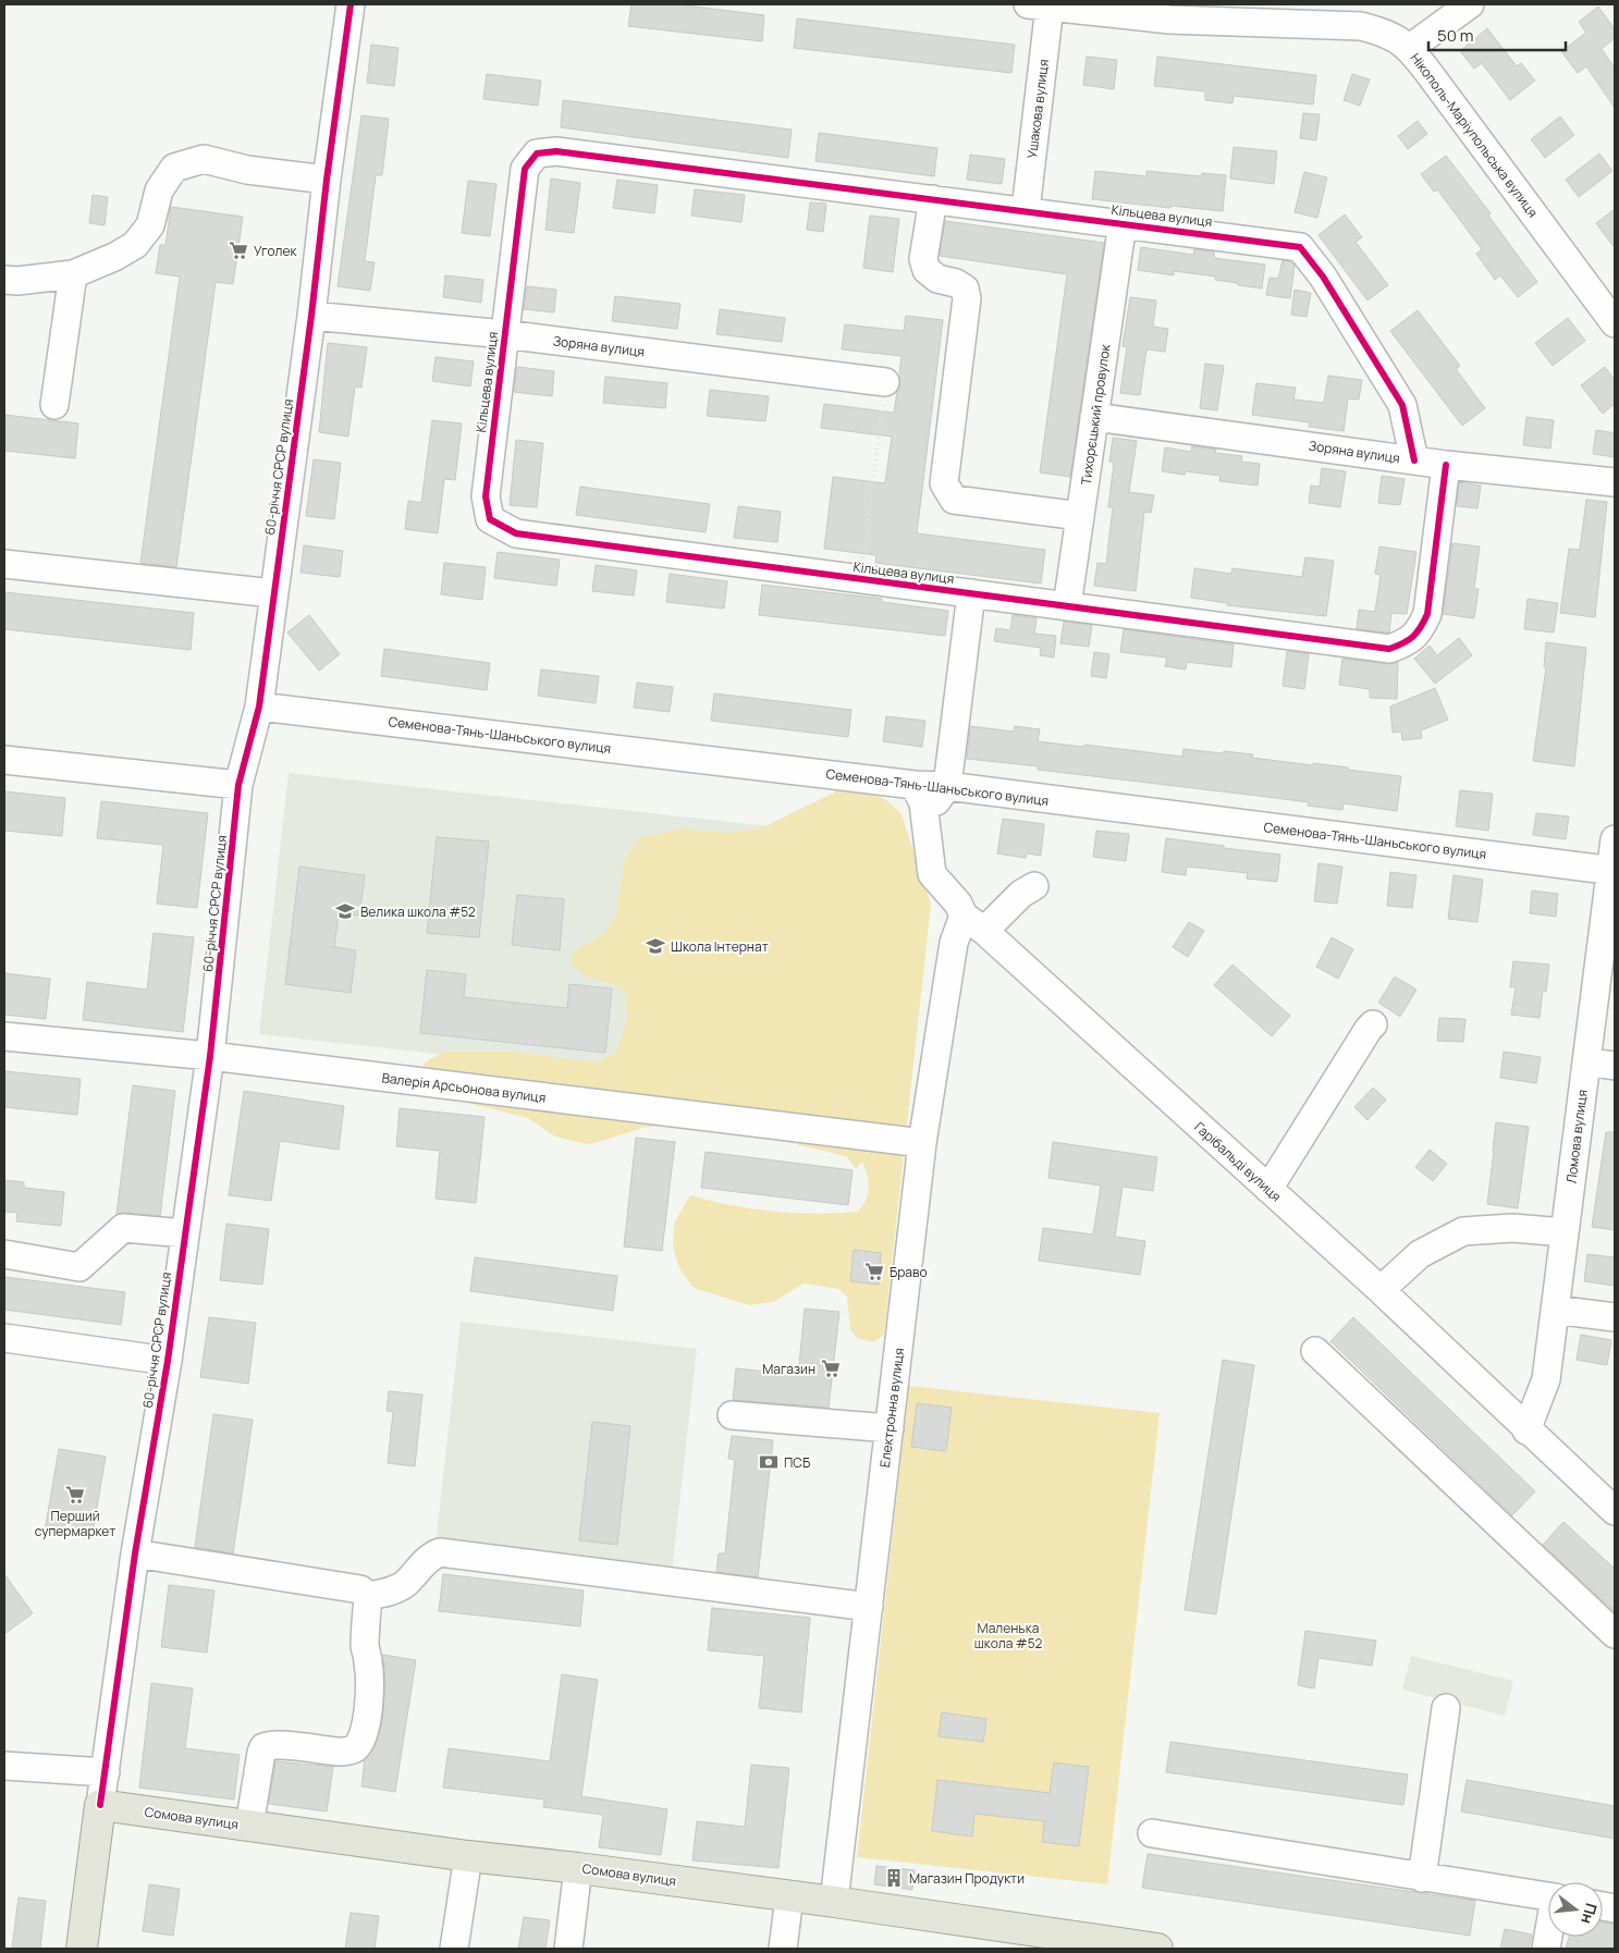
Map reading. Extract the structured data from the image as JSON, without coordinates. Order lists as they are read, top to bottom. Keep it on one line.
{"streets":{"main road":["60-річчя СРСР вулиця","Сомова вулиця"],"street":["Ушакова вулиця","Нікополь-Маріупольська вулиця","Кільцева вулиця","Зоряна вулиця","Тихорєцький провулок","Семенова-Тянь-Шаньського вулиця","Валерія Арсьонова вулиця","Ломова вулиця","Гарібальді вулиця","Електронна вулиця"]},"crossings":[["Ушакова вулиця","Нікополь-Маріупольська вулиця"],["Ушакова вулиця","Кільцева вулиця"],["Кільцева вулиця","Зоряна вулиця"],["Кільцева вулиця","Тихорєцький провулок"],["Зоряна вулиця","Тихорєцький провулок"],["Зоряна вулиця","60-річчя СРСР вулиця"],["60-річчя СРСР вулиця","Семенова-Тянь-Шаньського вулиця"],["60-річчя СРСР вулиця","Валерія Арсьонова вулиця"],["60-річчя СРСР вулиця","Сомова вулиця"],["Семенова-Тянь-Шаньського вулиця","Ломова вулиця"],["Семенова-Тянь-Шаньського вулиця","Гарібальді вулиця"],["Валерія Арсьонова вулиця","Електронна вулиця"],["Ломова вулиця","Гарібальді вулиця"],["Гарібальді вулиця","Електронна вулиця"],["Електронна вулиця","Сомова вулиця"]],"parks":["Маленька школа #52"],"places":{"supermarket":["Уголек","Браво","Магазин","Перший супермаркет"],"school or university":["Велика школа #52","Школа Інтернат"],"bank":["ПСБ"],"building":["Магазин Продукти"]},"scale_bar":"50 m","north":"right"}
